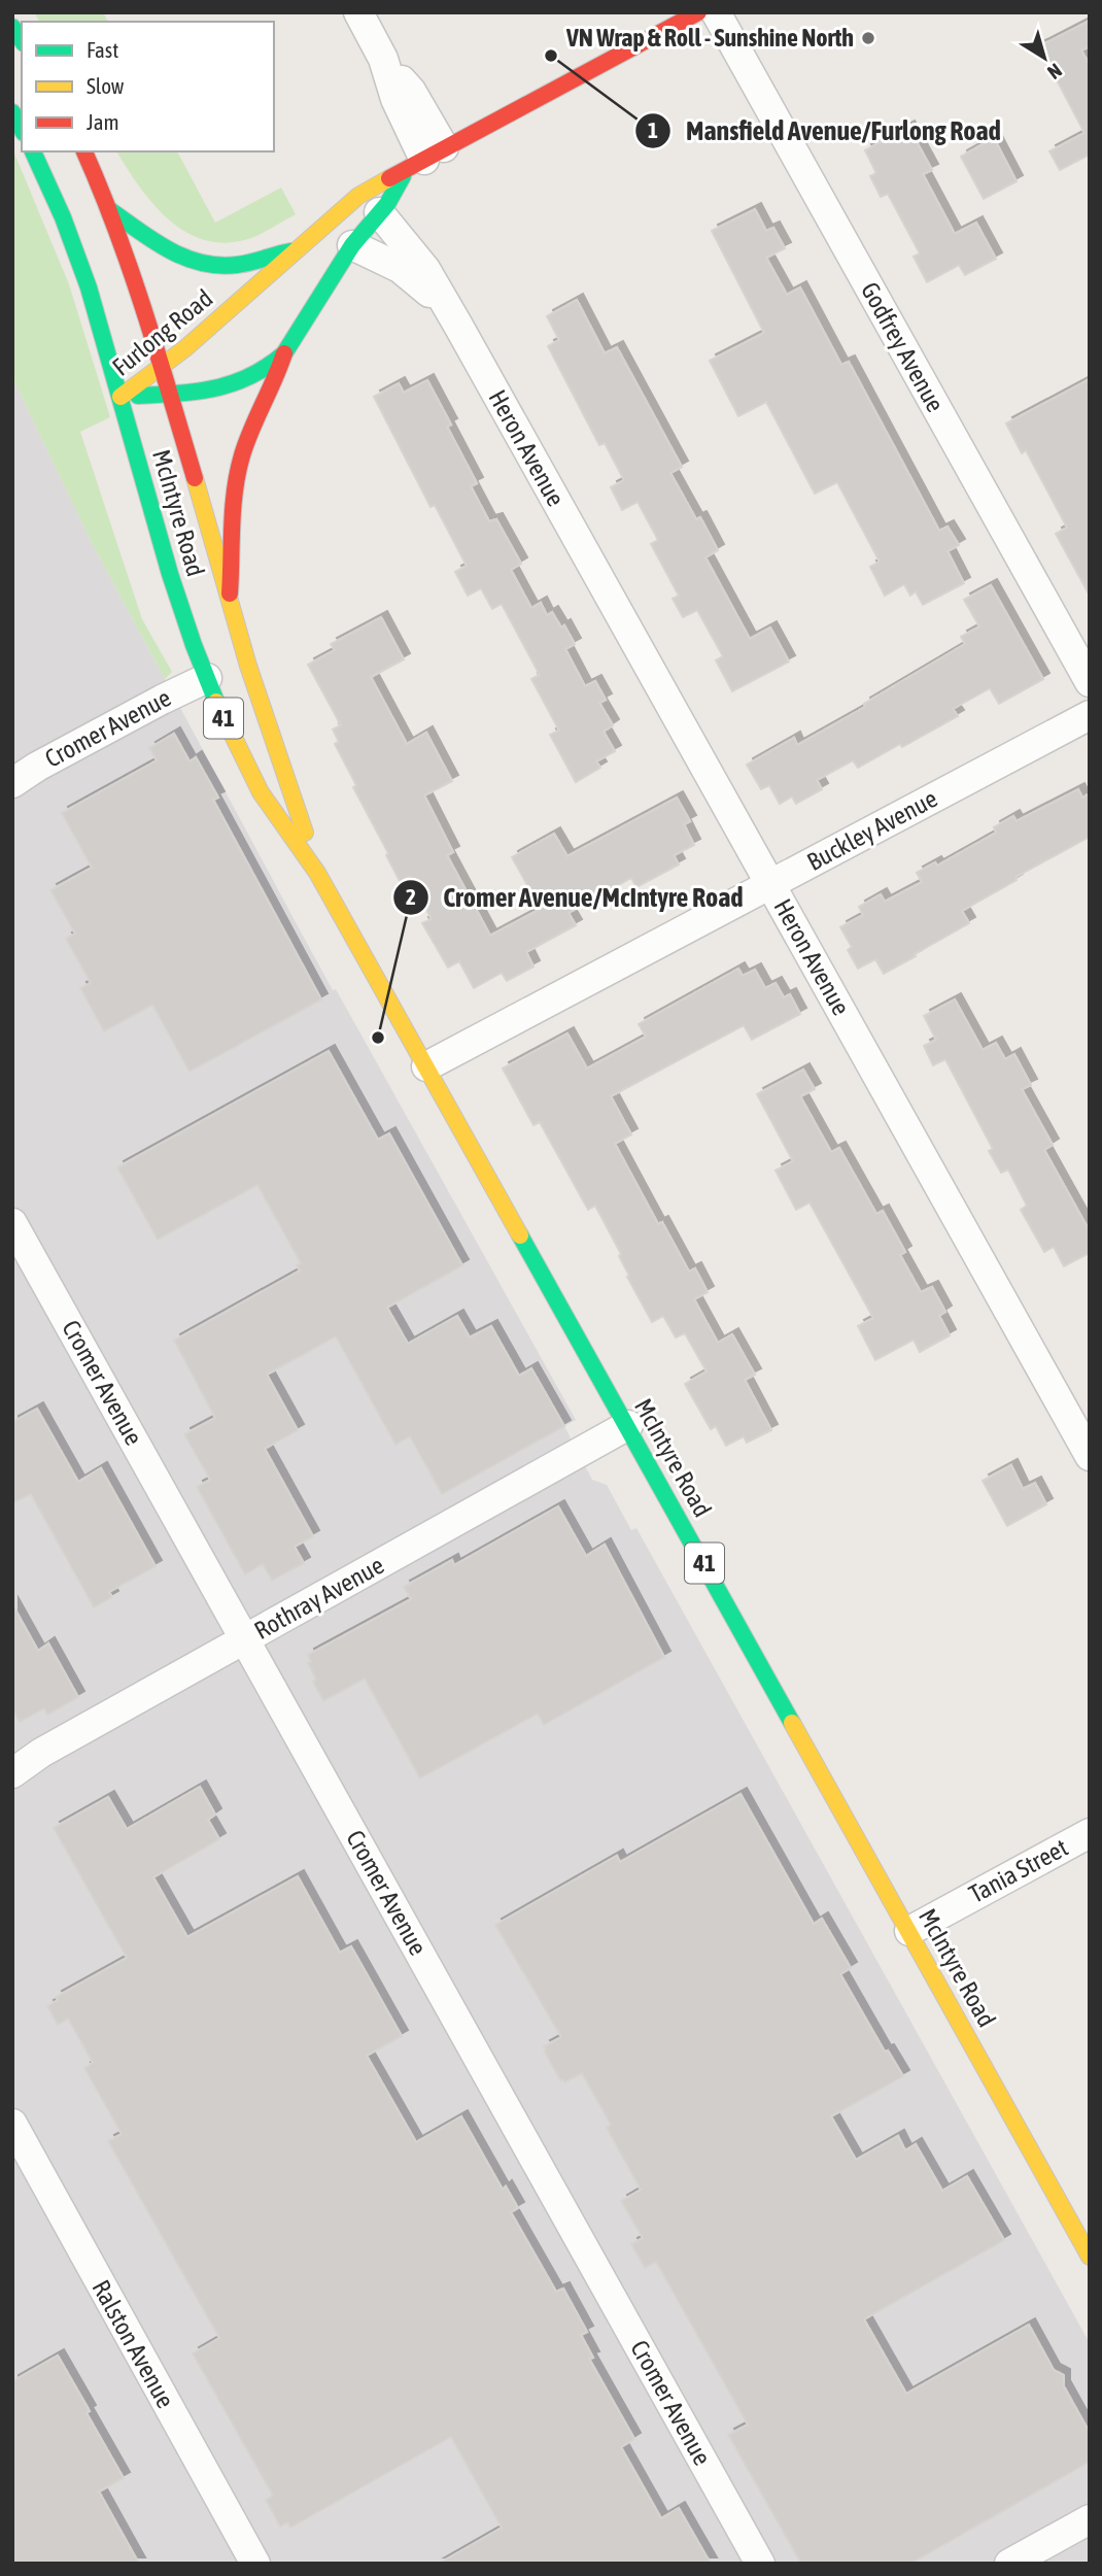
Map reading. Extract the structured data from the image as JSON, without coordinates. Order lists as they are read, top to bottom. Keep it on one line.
{"streets":{"main road":["Furlong Road","McIntyre Road","41"],"street":["Godfrey Avenue","Heron Avenue","Cromer Avenue","Buckley Avenue","Rothray Avenue","Tania Street","Ralston Avenue"]},"crossings":[["Furlong Road","Heron Avenue"],["Furlong Road","McIntyre Road"],["Heron Avenue","Buckley Avenue"],["McIntyre Road","Cromer Avenue"],["McIntyre Road","Buckley Avenue"],["McIntyre Road","Rothray Avenue"],["McIntyre Road","Tania Street"],["Cromer Avenue","Rothray Avenue"]],"places":["VN Wrap & Roll - Sunshine North","Mansfield Avenue/Furlong Road","Cromer Avenue/McIntyre Road"],"legend":["Fast","Slow","Jam"],"north":"bottom right"}
